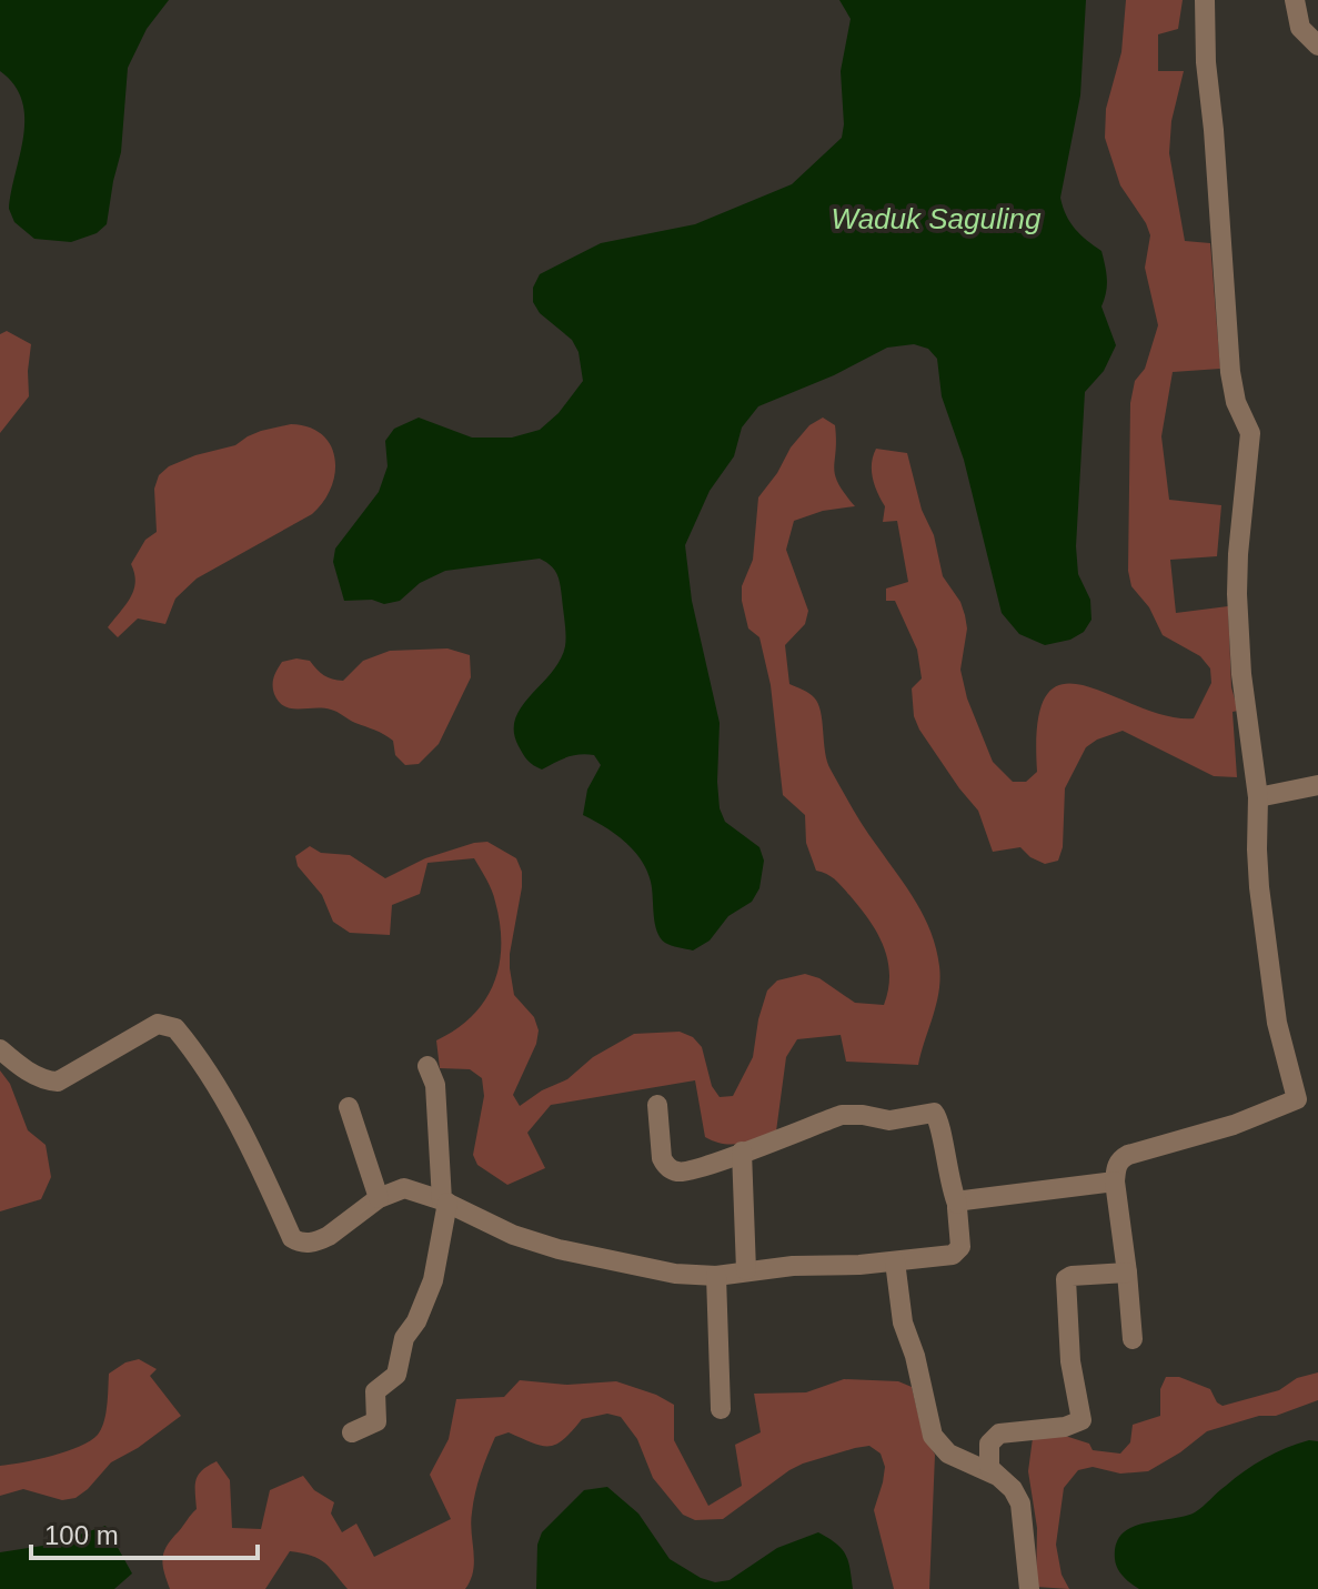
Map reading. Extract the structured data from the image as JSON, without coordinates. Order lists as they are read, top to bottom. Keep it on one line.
{"water":["Waduk Saguling"],"scale_bar":"100 m"}
